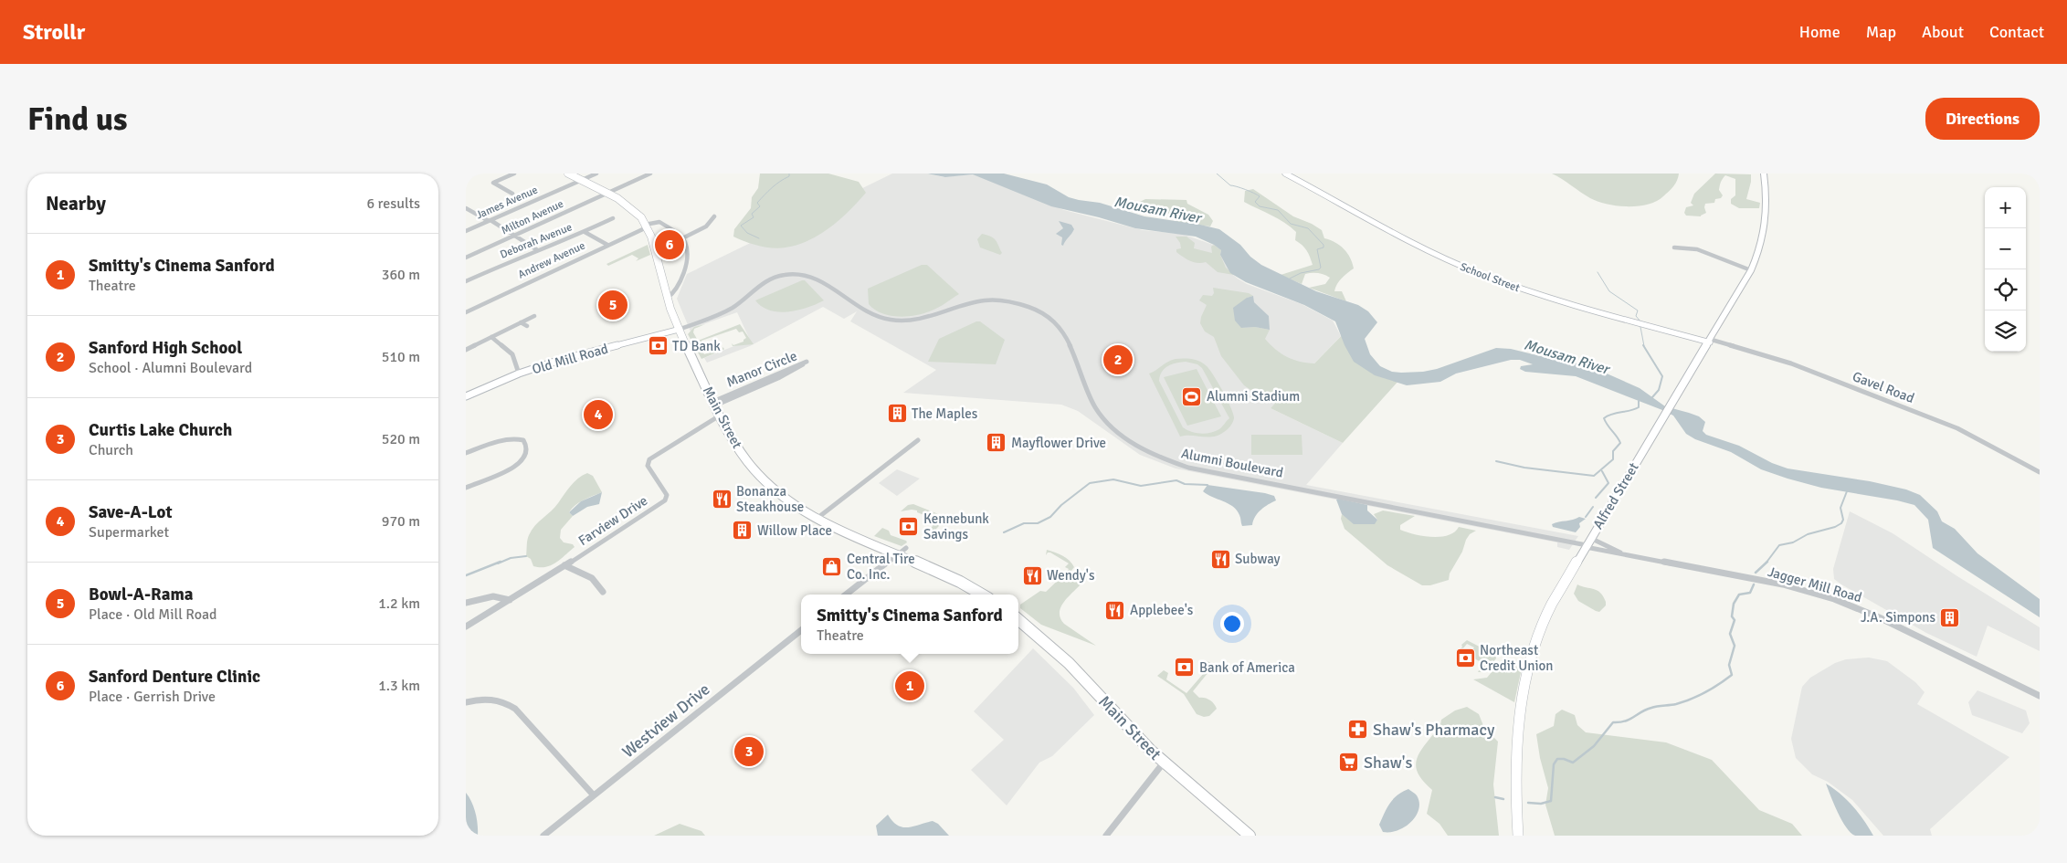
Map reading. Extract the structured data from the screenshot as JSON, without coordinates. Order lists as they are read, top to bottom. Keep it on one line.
{"streets":{"highway":["Main Street"],"main road":["Alfred Street"],"street":["James Avenue","Milton Avenue","Deborah Avenue","Andrew Avenue","School Street","Old Mill Road","Manor Circle","Gavel Road","Alumni Boulevard","Farview Drive","Jagger Mill Road","Westview Drive"]},"crossings":[["James Avenue","Main Street"],["Milton Avenue","Main Street"],["Andrew Avenue","Main Street"],["School Street","Gavel Road"],["School Street","Alfred Street"],["Old Mill Road","Main Street"],["Old Mill Road","Alumni Boulevard"],["Manor Circle","Main Street"],["Gavel Road","Alfred Street"],["Main Street","Alumni Boulevard"],["Main Street","Farview Drive"],["Alumni Boulevard","Alfred Street"],["Alumni Boulevard","Jagger Mill Road"],["Alfred Street","Jagger Mill Road"]],"water":["Mousam River"],"places":{"bank":["TD Bank","Kennebunk Savings","Northeast Credit Union","Bank of America"],"sports":["Alumni Stadium"],"building":["The Maples","Mayflower Drive","Willow Place","J.A. Simpons"],"restaurant":["Bonanza Steakhouse","Subway","Wendy's","Applebee's"],"shop":["Central Tire Co. Inc."],"pharmacy":["Shaw's Pharmacy"],"supermarket":["Shaw's"]},"page":{"header":"Strollr","nav":["Home","Map","About","Contact"],"buttons":"Directions","title":"Find us","heading":["Nearby","6 results"],"map_buttons":["+","−"],"pins":["6","5","2","4","1","3"],"list":[{"mark":"1","name":"Smitty's Cinema Sanford","note":"Theatre","value":"360 m"},{"mark":"2","name":"Sanford High School","note":"School · Alumni Boulevard","value":"510 m"},{"mark":"3","name":"Curtis Lake Church","note":"Church","value":"520 m"},{"mark":"4","name":"Save-A-Lot","note":"Supermarket","value":"970 m"},{"mark":"5","name":"Bowl-A-Rama","note":"Place · Old Mill Road","value":"1.2 km"},{"mark":"6","name":"Sanford Denture Clinic","note":"Place · Gerrish Drive","value":"1.3 km"}],"popup":["Smitty's Cinema Sanford","Theatre"]}}
